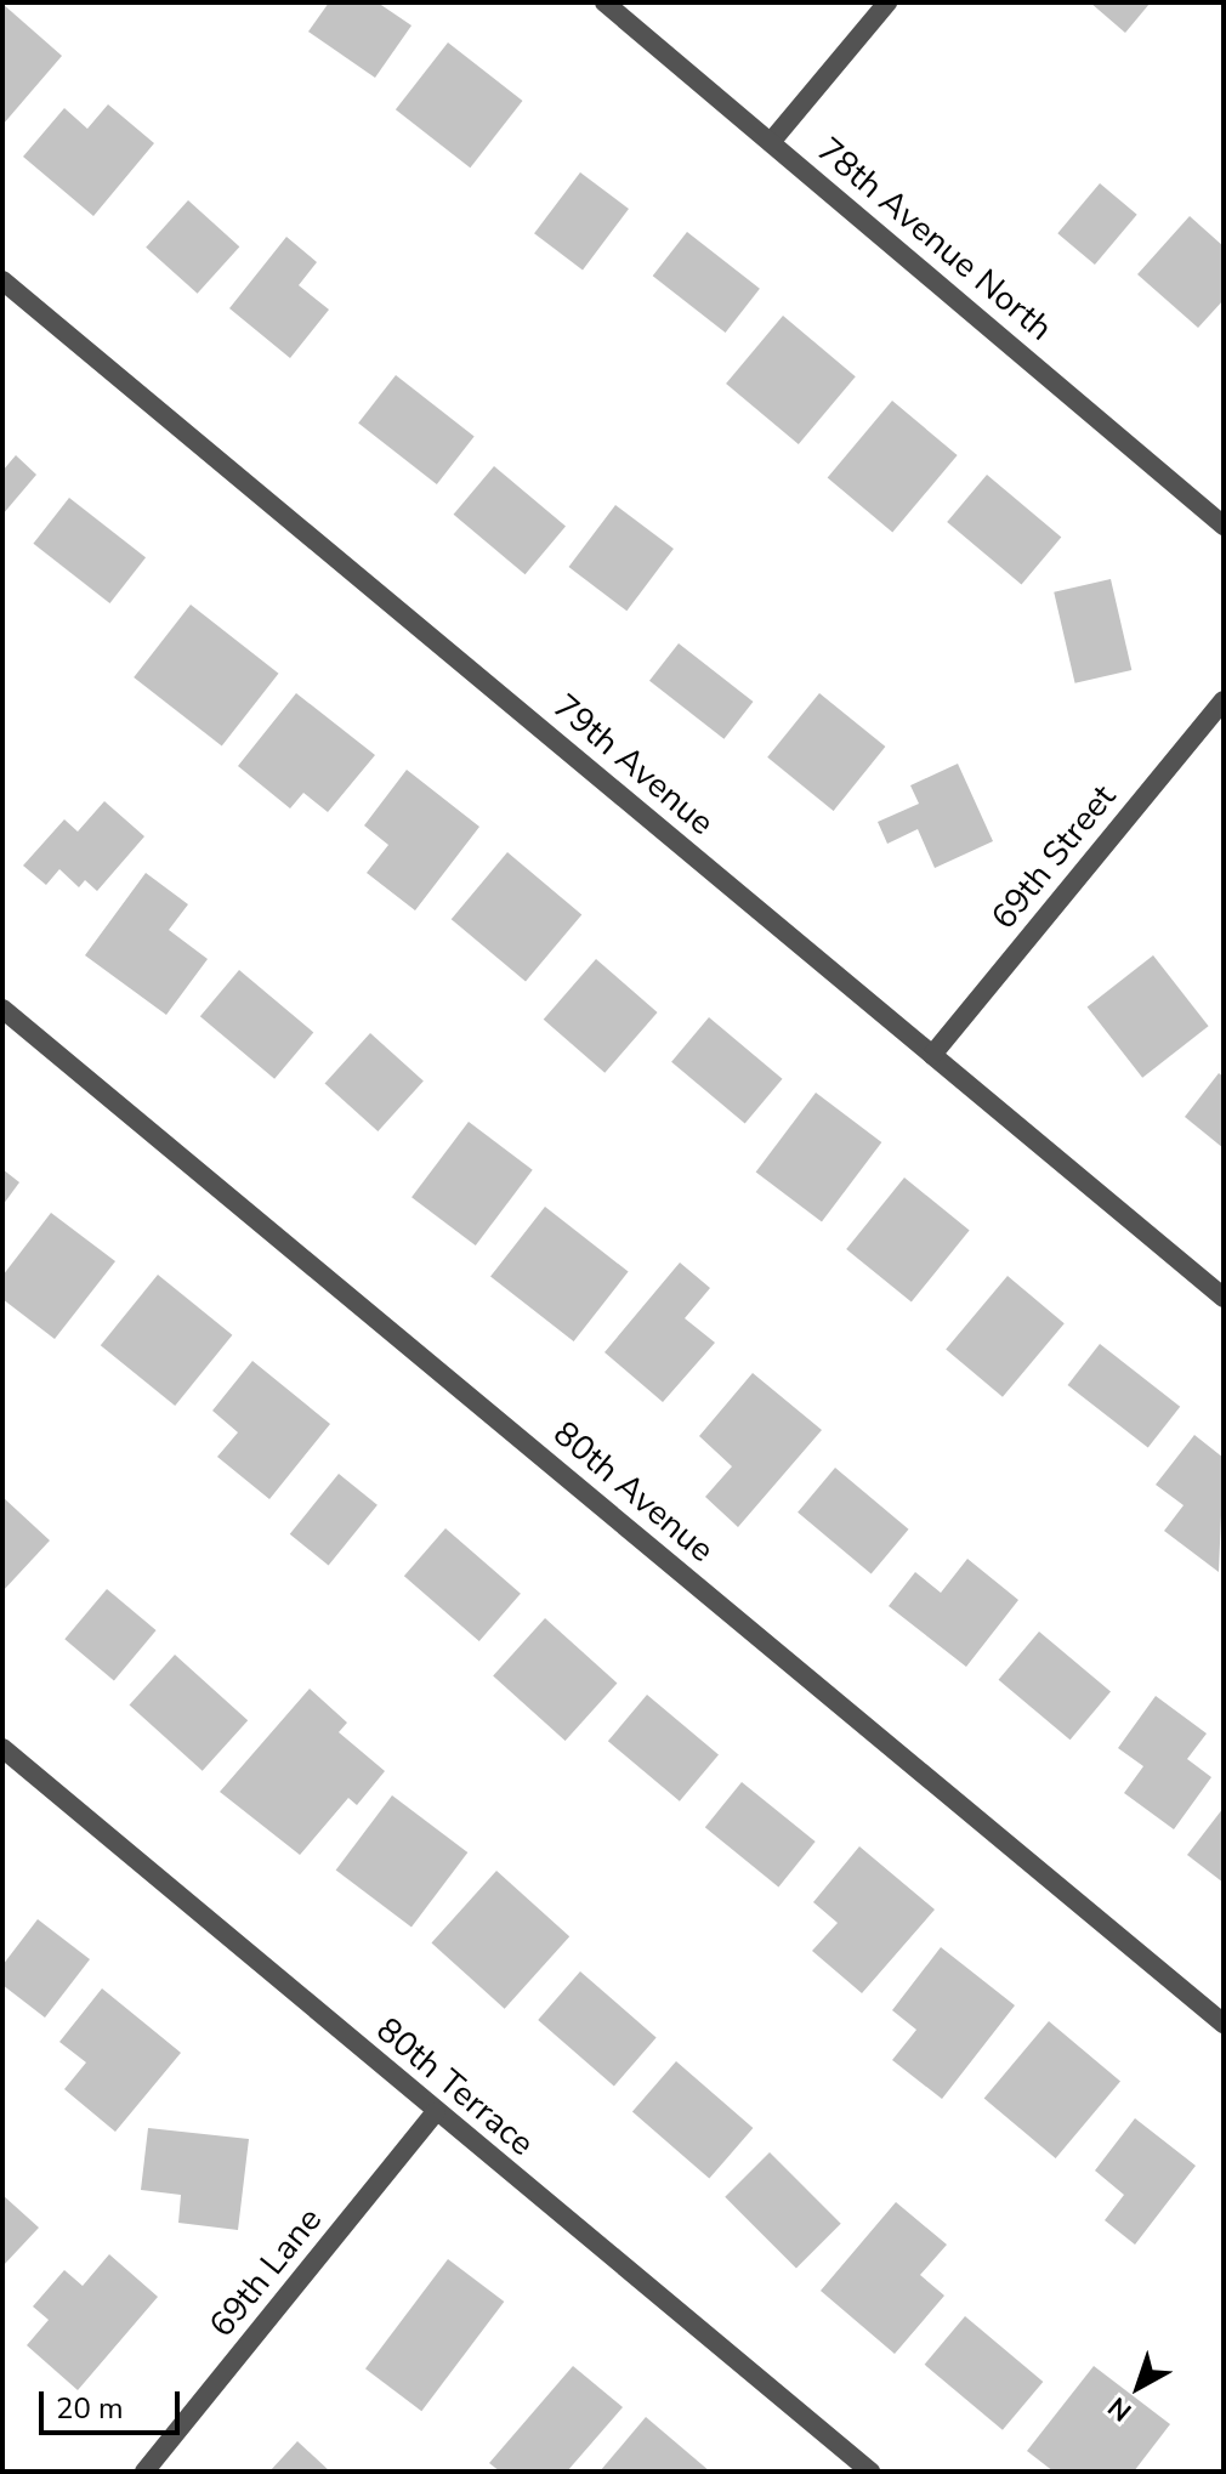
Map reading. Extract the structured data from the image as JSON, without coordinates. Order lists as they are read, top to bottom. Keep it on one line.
{"streets":{"street":["78th Avenue North","79th Avenue","69th Street","80th Avenue","80th Terrace","69th Lane"]},"crossings":[["79th Avenue","69th Street"],["80th Terrace","69th Lane"]],"scale_bar":"20 m","north":"bottom left"}
